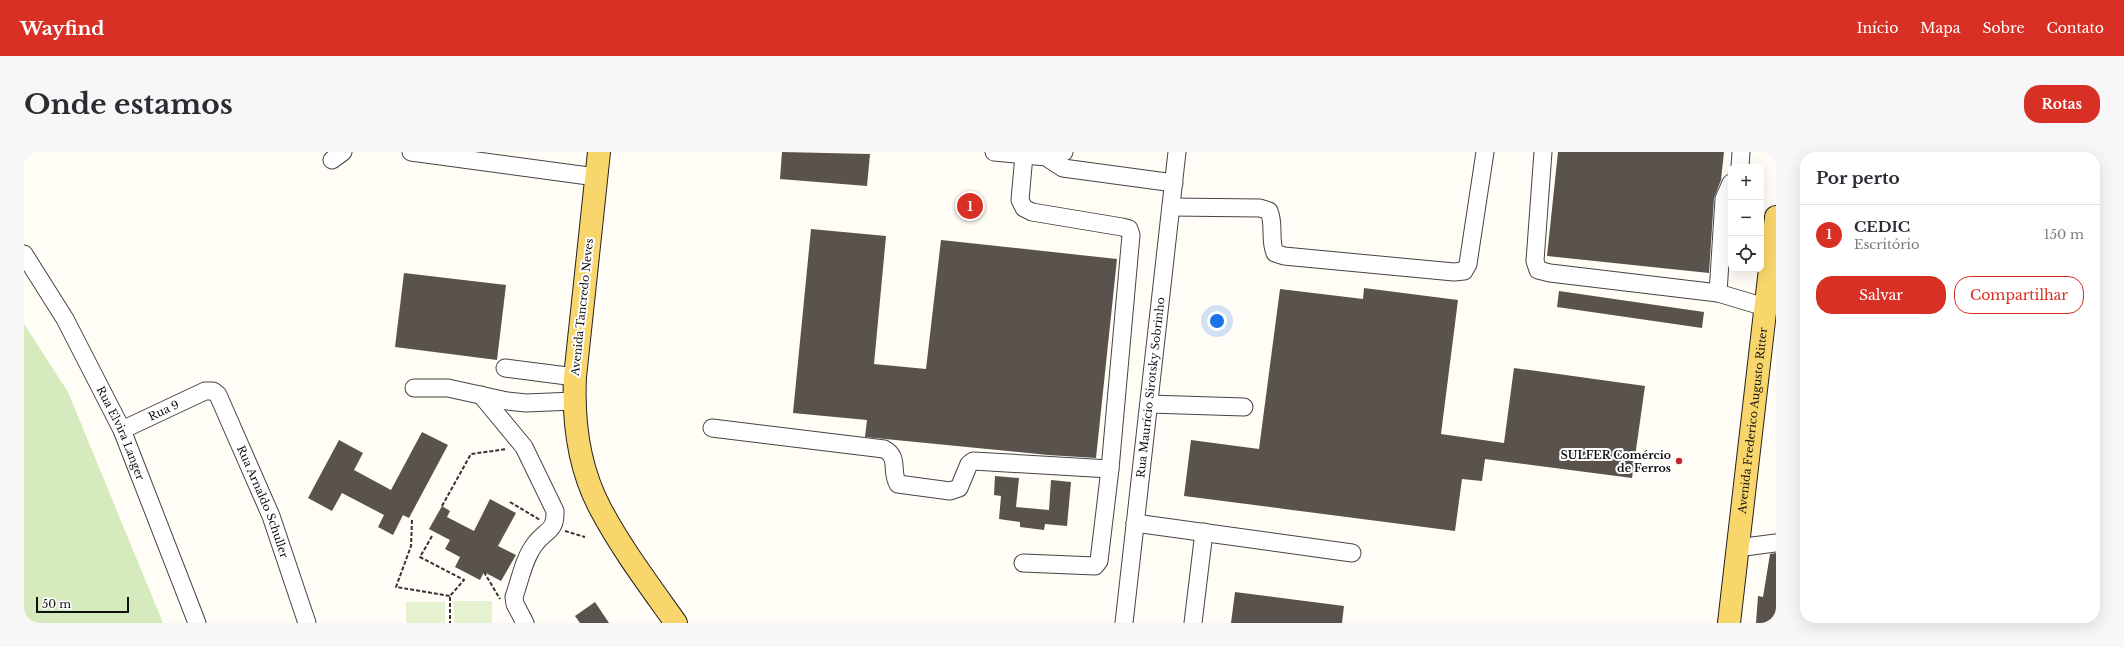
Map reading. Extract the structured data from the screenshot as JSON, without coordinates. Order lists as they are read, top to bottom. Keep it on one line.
{"streets":{"main road":["Avenida Tancredo Neves","Avenida Frederico Augusto Ritter"],"street":["Rua Maurício Sirotsky Sobrinho","Rua 9","Rua Elvira Langer","Rua Arnaldo Schuller"]},"crossings":[["Rua 9","Rua Elvira Langer"],["Rua 9","Rua Arnaldo Schuller"]],"places":["SULFER Comércio de Ferros"],"scale_bar":"50 m","page":{"header":"Wayfind","nav":["Início","Mapa","Sobre","Contato"],"buttons":["Rotas",["Salvar","Compartilhar"]],"title":"Onde estamos","heading":"Por perto","map_buttons":["+","−"],"pins":"1","list":[{"mark":"1","name":"CEDIC","note":"Escritório","value":"150 m"}],"scale":"50 m"}}
